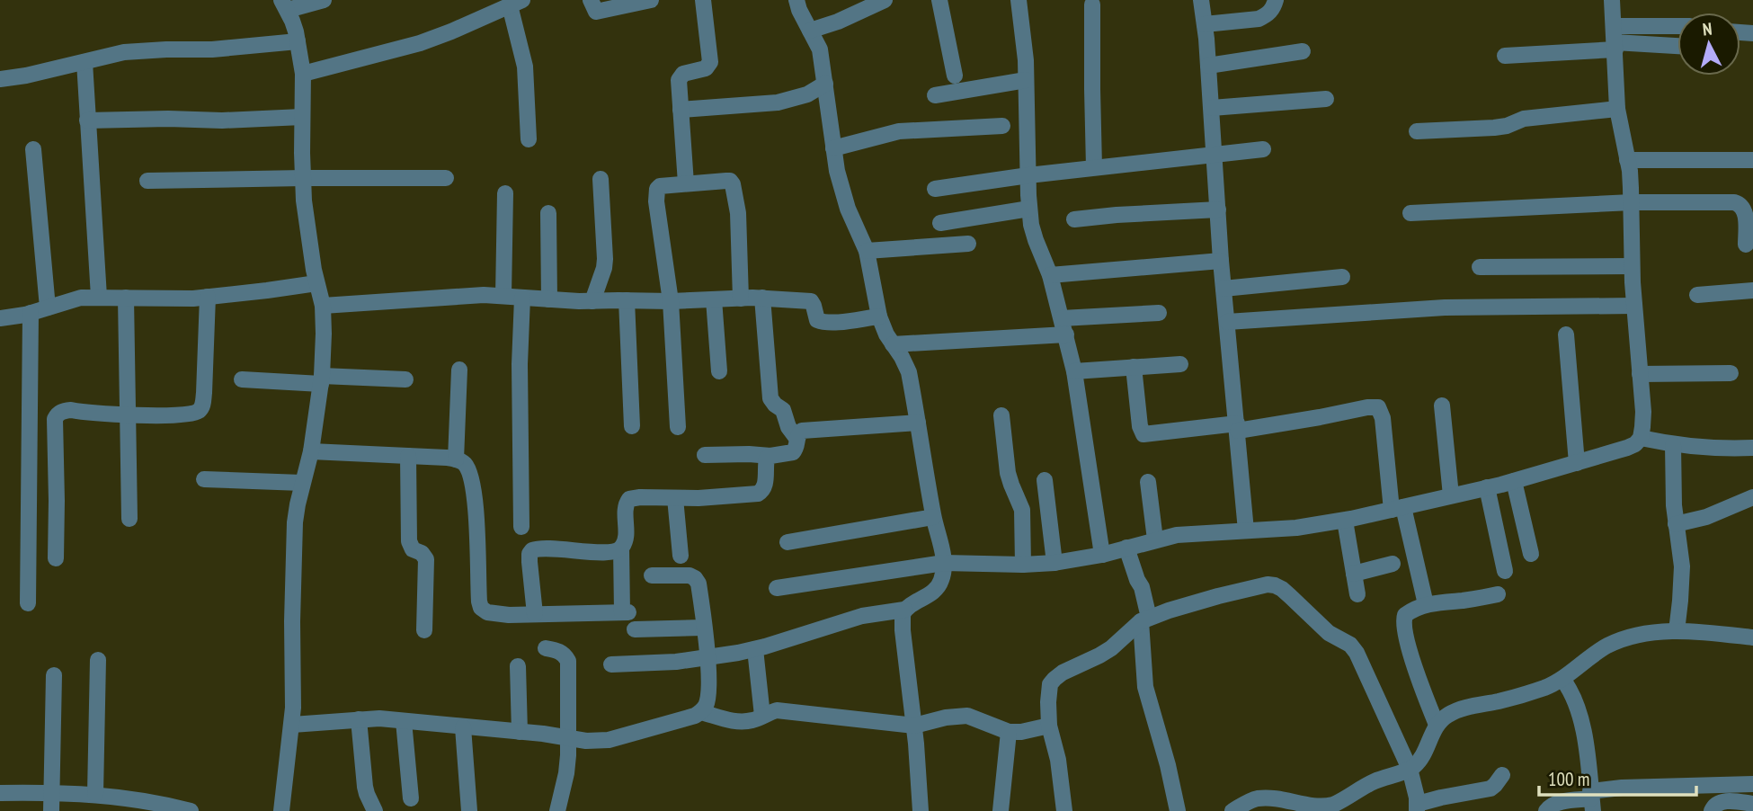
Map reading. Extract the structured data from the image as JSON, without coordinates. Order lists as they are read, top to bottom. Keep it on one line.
{"scale_bar":"100 m","north":"top"}
